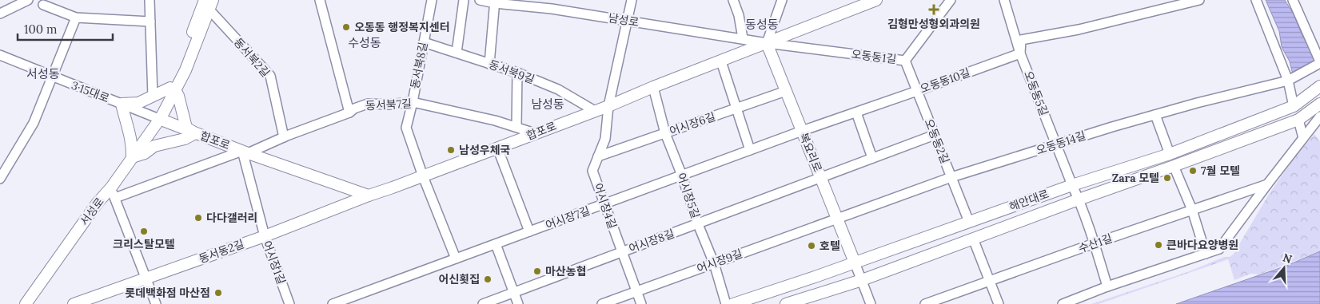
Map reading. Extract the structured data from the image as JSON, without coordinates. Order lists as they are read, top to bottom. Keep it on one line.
{"streets":{"main road":["합포로","복요리로","해안대로","서성로","동서동2길"],"street":["남성로","오동동1길","동서북2길","동서북8길","동서북9길","오동동10길","3·15대로","오동동5길","동서북7길","어시장6길","오동동2길","오동동14길","어시장5길","어시장4길","어시장7길","어시장8길","수산1길","어시장9길","어시장1길"]},"crossings":[["남성로","오동동1길"],["남성로","합포로"],["남성로","복요리로"],["남성로","어시장4길"],["오동동1길","합포로"],["오동동1길","오동동2길"],["오동동1길","복요리로"],["동서북2길","동서북7길"],["동서북8길","동서북9길"],["동서북8길","동서북7길"],["동서북8길","합포로"],["동서북8길","어시장7길"],["동서북9길","합포로"],["오동동10길","오동동5길"],["오동동10길","오동동2길"],["오동동10길","복요리로"],["오동동10길","어시장7길"],["3·15대로","합포로"],["3·15대로","서성로"],["오동동5길","오동동14길"],["오동동5길","해안대로"],["오동동5길","수산1길"],["동서북7길","합포로"],["동서북7길","서성로"],["동서북7길","어시장1길"],["어시장6길","복요리로"],["어시장6길","어시장5길"],["어시장6길","어시장4길"],["합포로","복요리로"],["합포로","어시장5길"],["합포로","어시장4길"],["합포로","서성로"],["합포로","동서동2길"],["합포로","어시장1길"],["오동동2길","오동동14길"],["오동동2길","해안대로"],["오동동2길","어시장8길"],["오동동14길","복요리로"],["오동동14길","어시장9길"],["복요리로","해안대로"],["복요리로","어시장7길"],["복요리로","어시장8길"],["복요리로","어시장9길"],["어시장5길","어시장7길"],["어시장5길","어시장8길"],["어시장5길","어시장9길"],["어시장4길","어시장7길"],["어시장4길","어시장8길"],["어시장4길","어시장9길"],["동서동2길","어시장1길"]],"districts":["동성동","수성동","서성동","남성동"],"places":{"health":["김형만성형외과의원"],"other":["오동동 행정복지센터","남성우체국","7월 모텔","Zara 모텔","다다갤러리","크리스탈모텔","큰바다요양병원","호텔","마산농협","어신횟집","롯데백화점 마산점"]},"scale_bar":"100 m","north":"top"}
